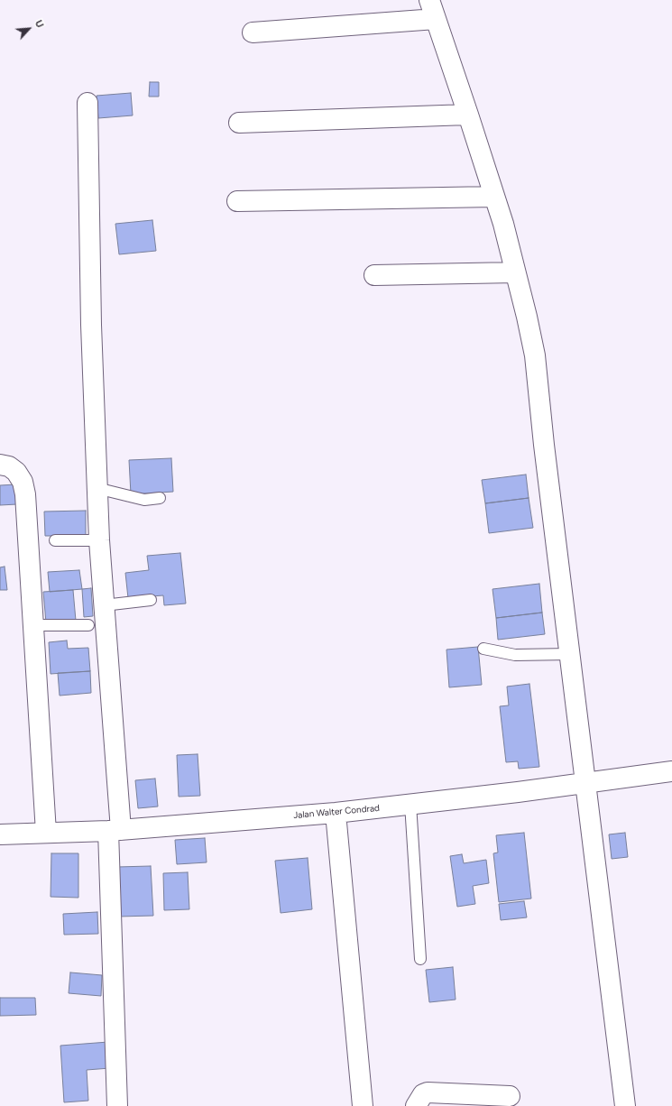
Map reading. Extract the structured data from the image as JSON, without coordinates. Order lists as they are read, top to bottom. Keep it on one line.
{"streets":{"street":["Jalan Walter Condrad"]},"north":"top right"}
